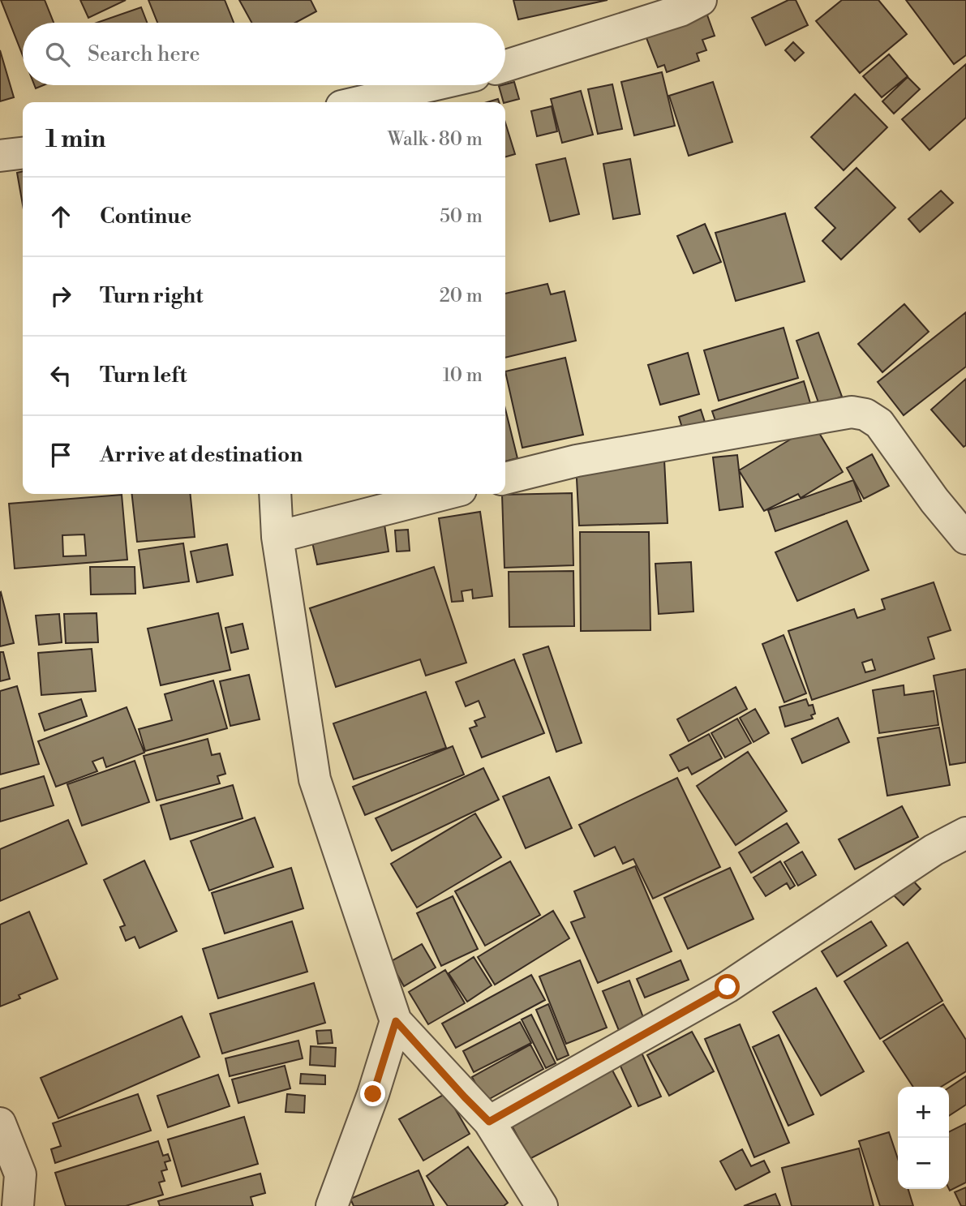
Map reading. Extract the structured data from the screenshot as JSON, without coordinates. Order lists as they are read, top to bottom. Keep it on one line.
{"page":{"search":"Search here","heading":["1 min","Walk · 80 m"],"list":[["Continue","50 m"],["Turn right","20 m"],["Turn left","10 m"],"Arrive at destination"],"map_buttons":["+","−"]}}
